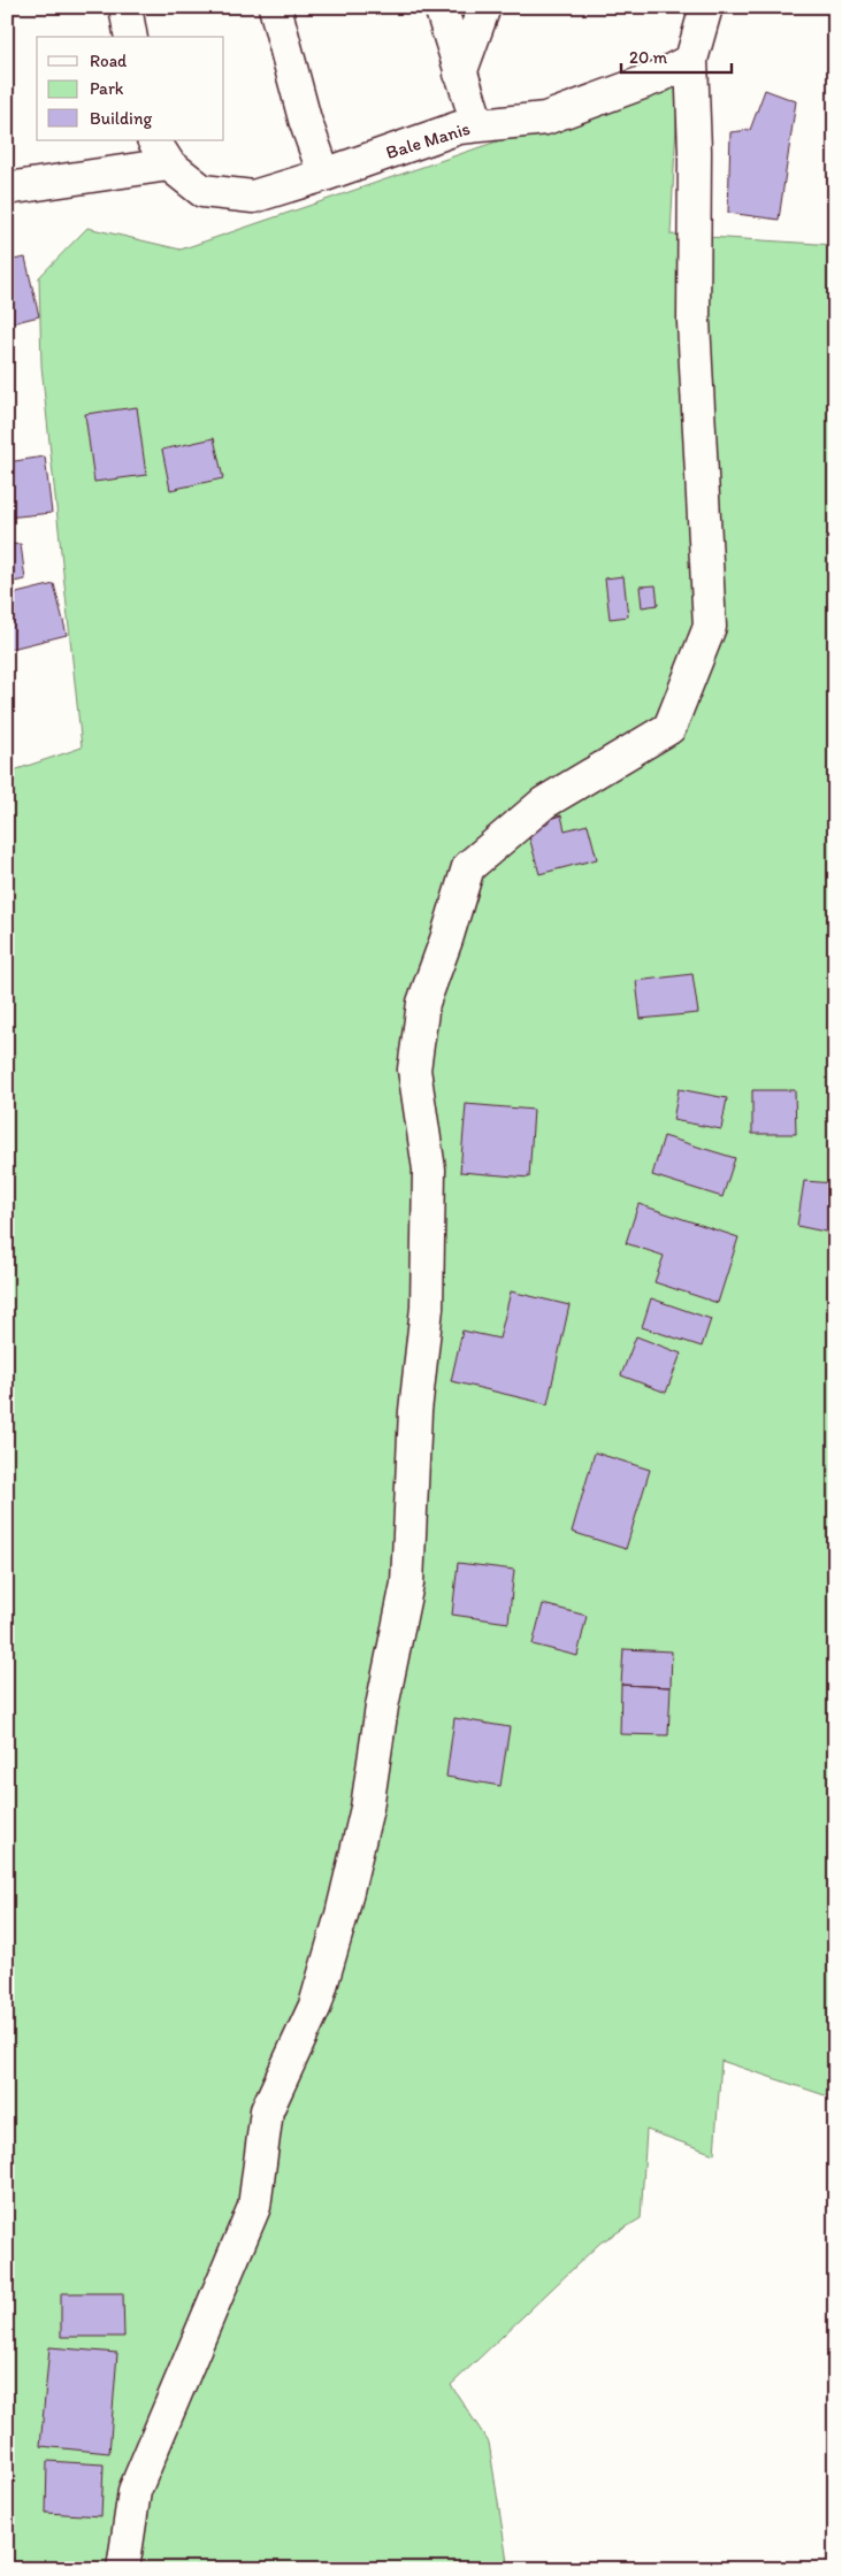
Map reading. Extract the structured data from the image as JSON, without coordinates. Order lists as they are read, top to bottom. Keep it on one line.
{"streets":{"street":["Bale Manis"]},"legend":["Road","Park","Building"],"scale_bar":"20 m"}
